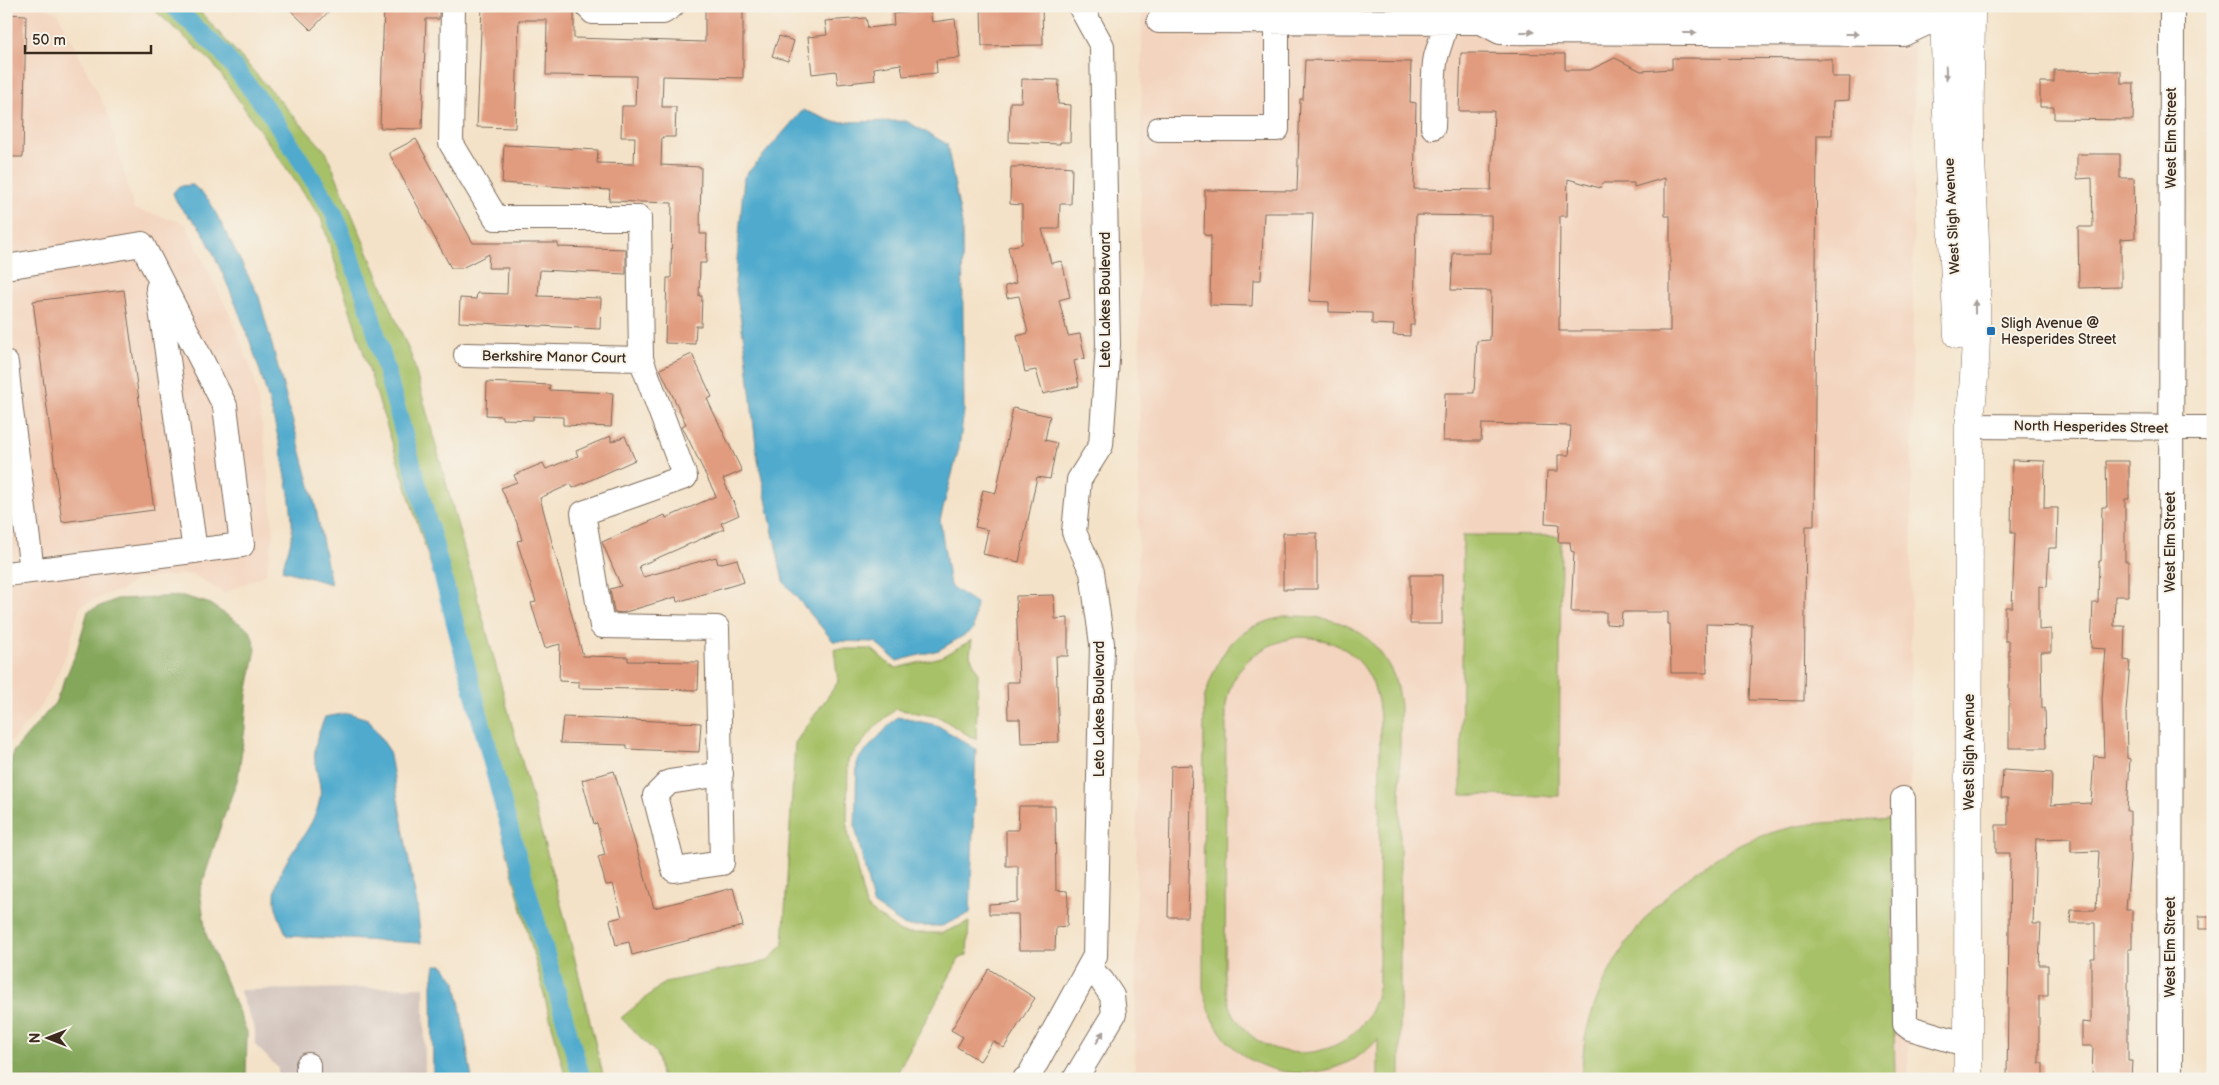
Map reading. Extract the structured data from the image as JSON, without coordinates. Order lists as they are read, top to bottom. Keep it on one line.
{"streets":{"main road":["West Sligh Avenue"],"street":["West Elm Street","Leto Lakes Boulevard","Berkshire Manor Court","North Hesperides Street"]},"crossings":[["West Elm Street","North Hesperides Street"],["West Sligh Avenue","North Hesperides Street"]],"places":{"transit":["Sligh Avenue @ Hesperides Street"]},"scale_bar":"50 m","north":"left"}
